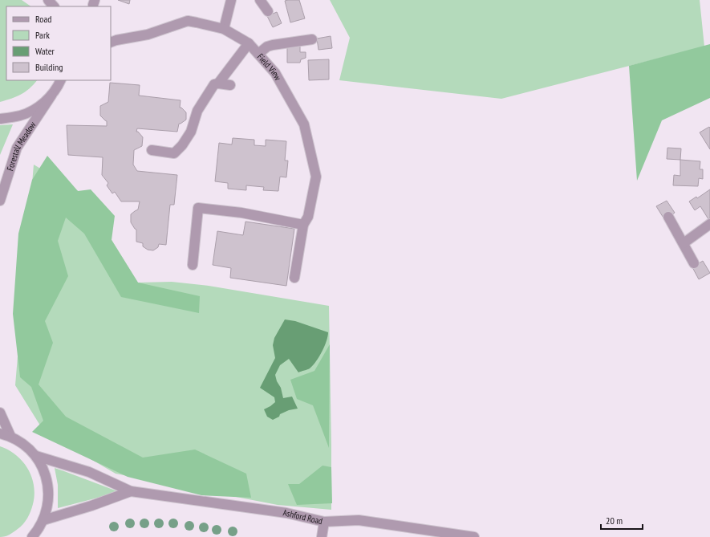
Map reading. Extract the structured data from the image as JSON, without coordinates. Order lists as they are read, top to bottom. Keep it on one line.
{"streets":{"street":["Field View","Forestall Meadow","Ashford Road"]},"legend":["Road","Park","Water","Building"],"scale_bar":"20 m"}
